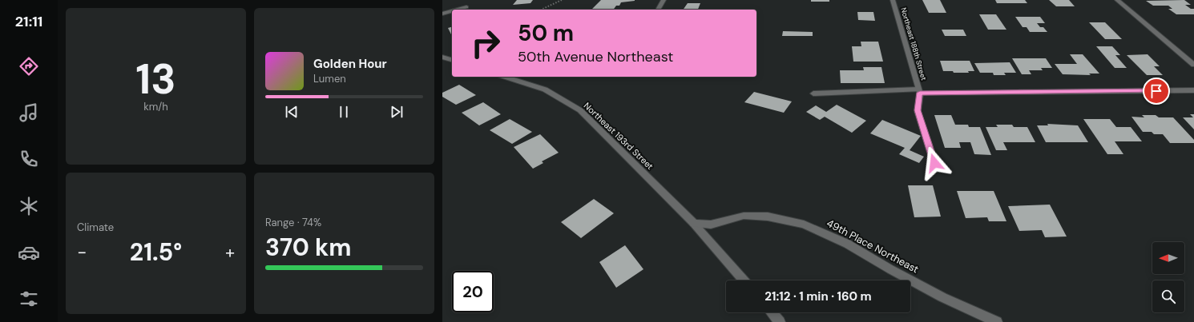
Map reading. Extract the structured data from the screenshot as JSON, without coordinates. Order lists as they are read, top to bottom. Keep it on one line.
{"streets":{"street":["Northeast 188th Street","Northeast 193rd Street","49th Place Northeast"]},"crossings":[["Northeast 193rd Street","49th Place Northeast"]],"north":"left","page":{"tabs":"21:11","tile":[["13","km/h"],"Climate",["Range · 74%","370 km"]],"turn":["50 m","50th Avenue Northeast"],"song":["Golden Hour","Lumen"],"heat":["−","21.5°","+"],"limit":"20","trip":"21:12 · 1 min · 160 m"}}
